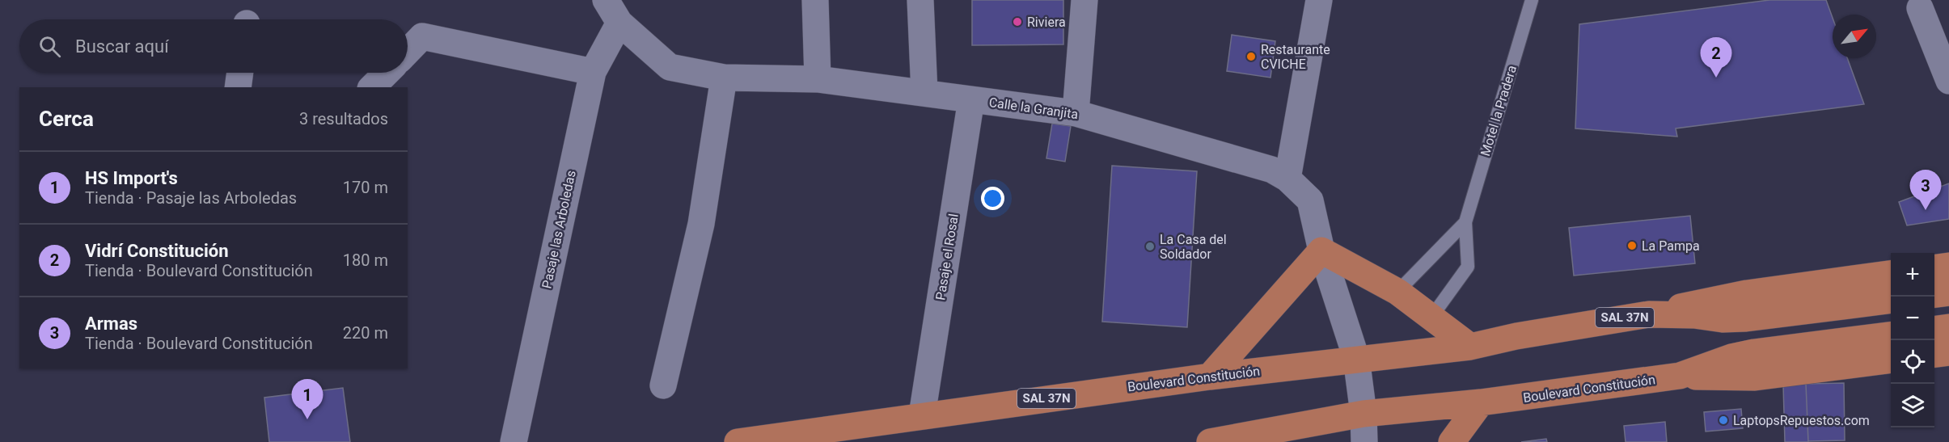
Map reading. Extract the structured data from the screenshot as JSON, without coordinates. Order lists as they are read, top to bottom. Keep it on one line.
{"streets":{"highway":["SAL 37N","Boulevard Constitución"],"street":["Calle la Granjita","Pasaje las Arboledas","Pasaje el Rosal"],"lane":["Motel la Pradera"]},"crossings":[["Calle la Granjita","Pasaje las Arboledas"],["Calle la Granjita","Pasaje el Rosal"],["Calle la Granjita","Boulevard Constitución"],["Pasaje el Rosal","Boulevard Constitución"]],"places":["Riviera","Restaurante CVICHE","La Pampa","La Casa del Soldador","LaptopsRepuestos.com"],"north":"top right","page":{"search":"Buscar aquí","pins":["2","3","1"],"heading":["Cerca","3 resultados"],"list":[{"mark":"1","name":"HS Import's","note":"Tienda · Pasaje las Arboledas","value":"170 m"},{"mark":"2","name":"Vidrí Constitución","note":"Tienda · Boulevard Constitución","value":"180 m"},{"mark":"3","name":"Armas","note":"Tienda · Boulevard Constitución","value":"220 m"}],"map_buttons":["+","−"]}}
